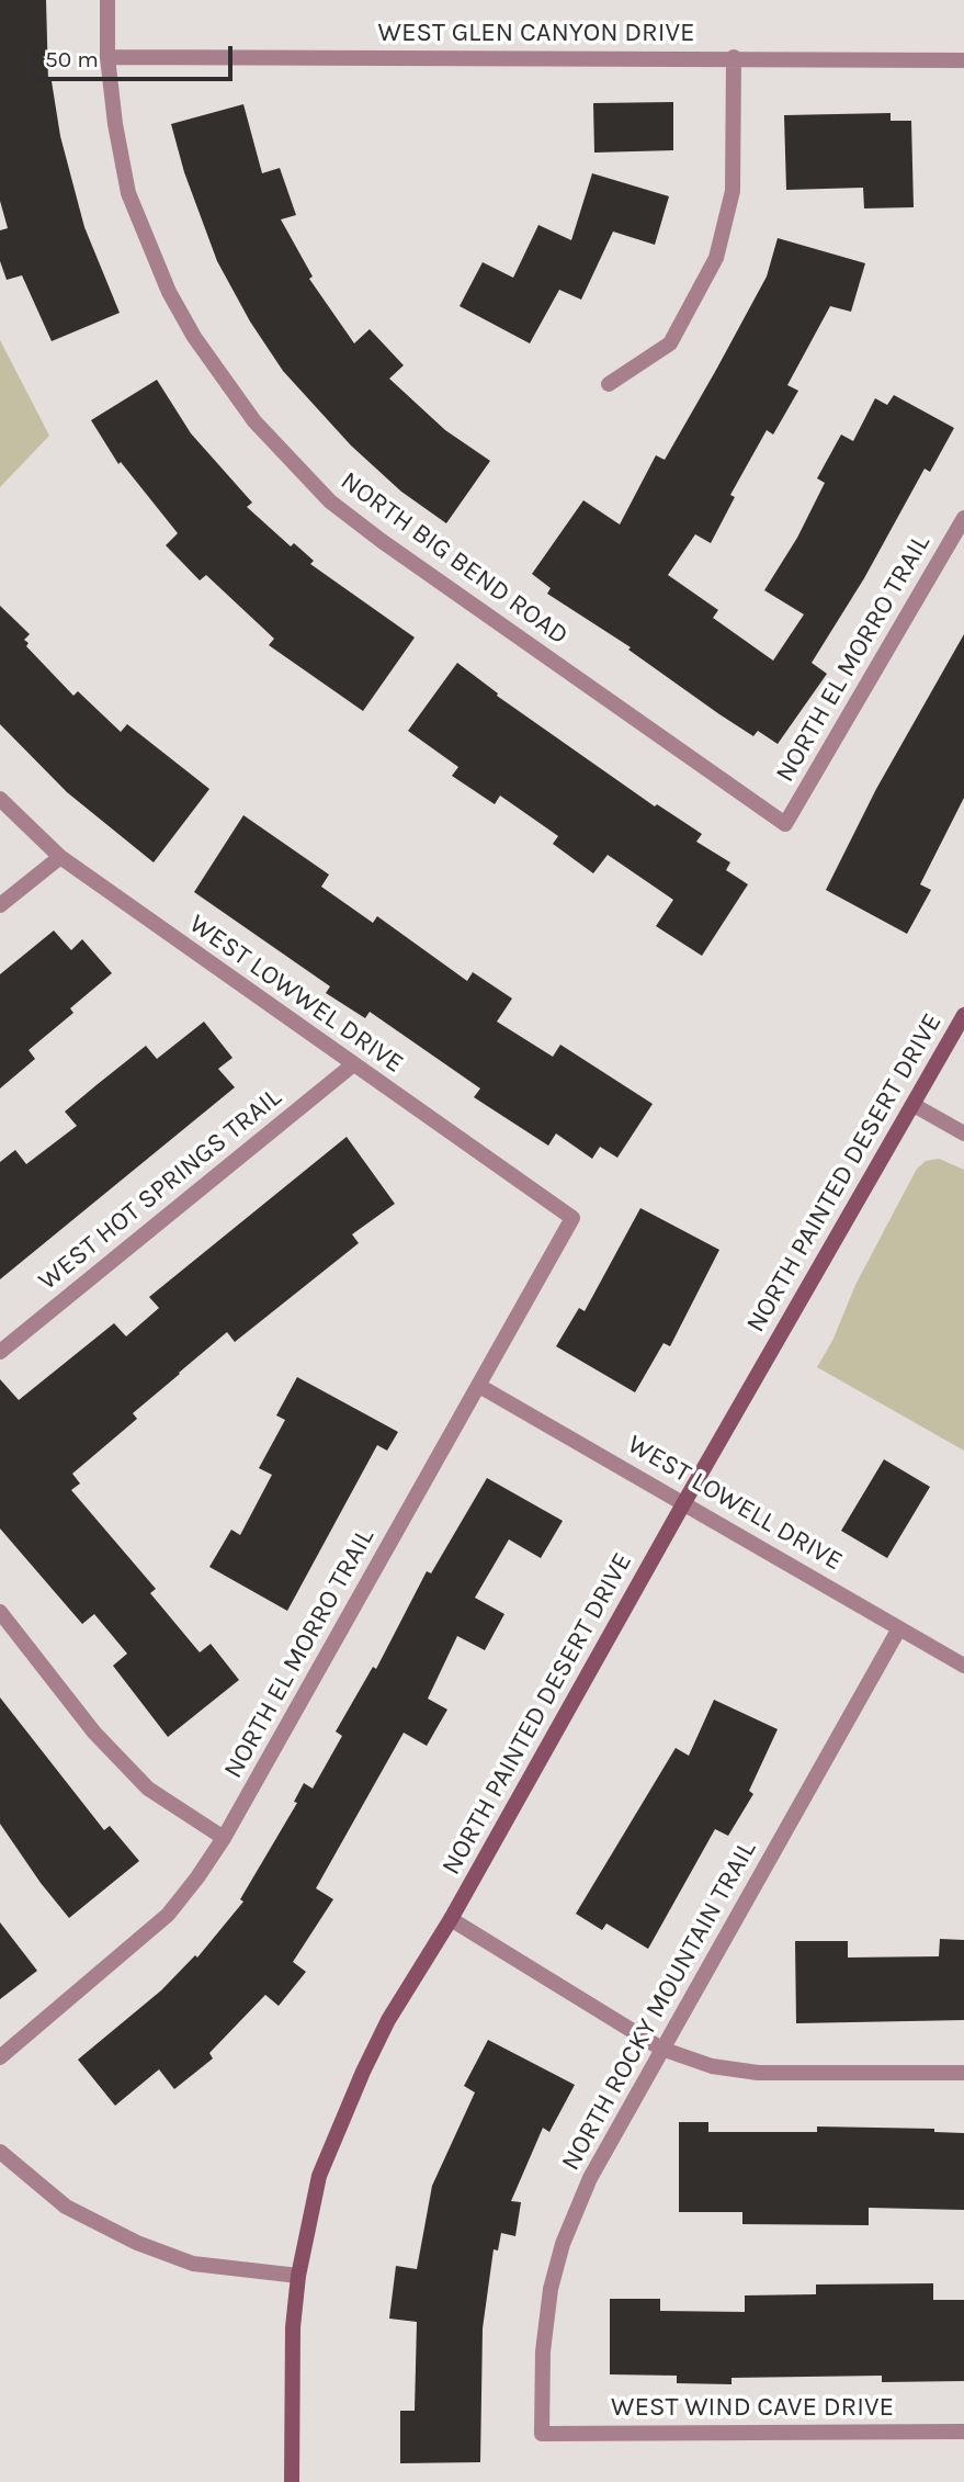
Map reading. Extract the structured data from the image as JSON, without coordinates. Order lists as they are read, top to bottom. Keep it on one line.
{"streets":{"street":["WEST GLEN CANYON DRIVE","NORTH BIG BEND ROAD","NORTH EL MORRO TRAIL","WEST LOWWEL DRIVE","NORTH PAINTED DESERT DRIVE","WEST HOT SPRINGS TRAIL","WEST LOWELL DRIVE","NORTH ROCKY MOUNTAIN TRAIL","WEST WIND CAVE DRIVE"]},"crossings":[["WEST GLEN CANYON DRIVE","NORTH BIG BEND ROAD"],["NORTH BIG BEND ROAD","NORTH EL MORRO TRAIL"],["NORTH EL MORRO TRAIL","WEST LOWWEL DRIVE"],["NORTH EL MORRO TRAIL","WEST LOWELL DRIVE"],["WEST LOWWEL DRIVE","WEST HOT SPRINGS TRAIL"],["NORTH PAINTED DESERT DRIVE","WEST LOWELL DRIVE"],["WEST LOWELL DRIVE","NORTH ROCKY MOUNTAIN TRAIL"],["NORTH ROCKY MOUNTAIN TRAIL","WEST WIND CAVE DRIVE"]],"scale_bar":"50 m"}
